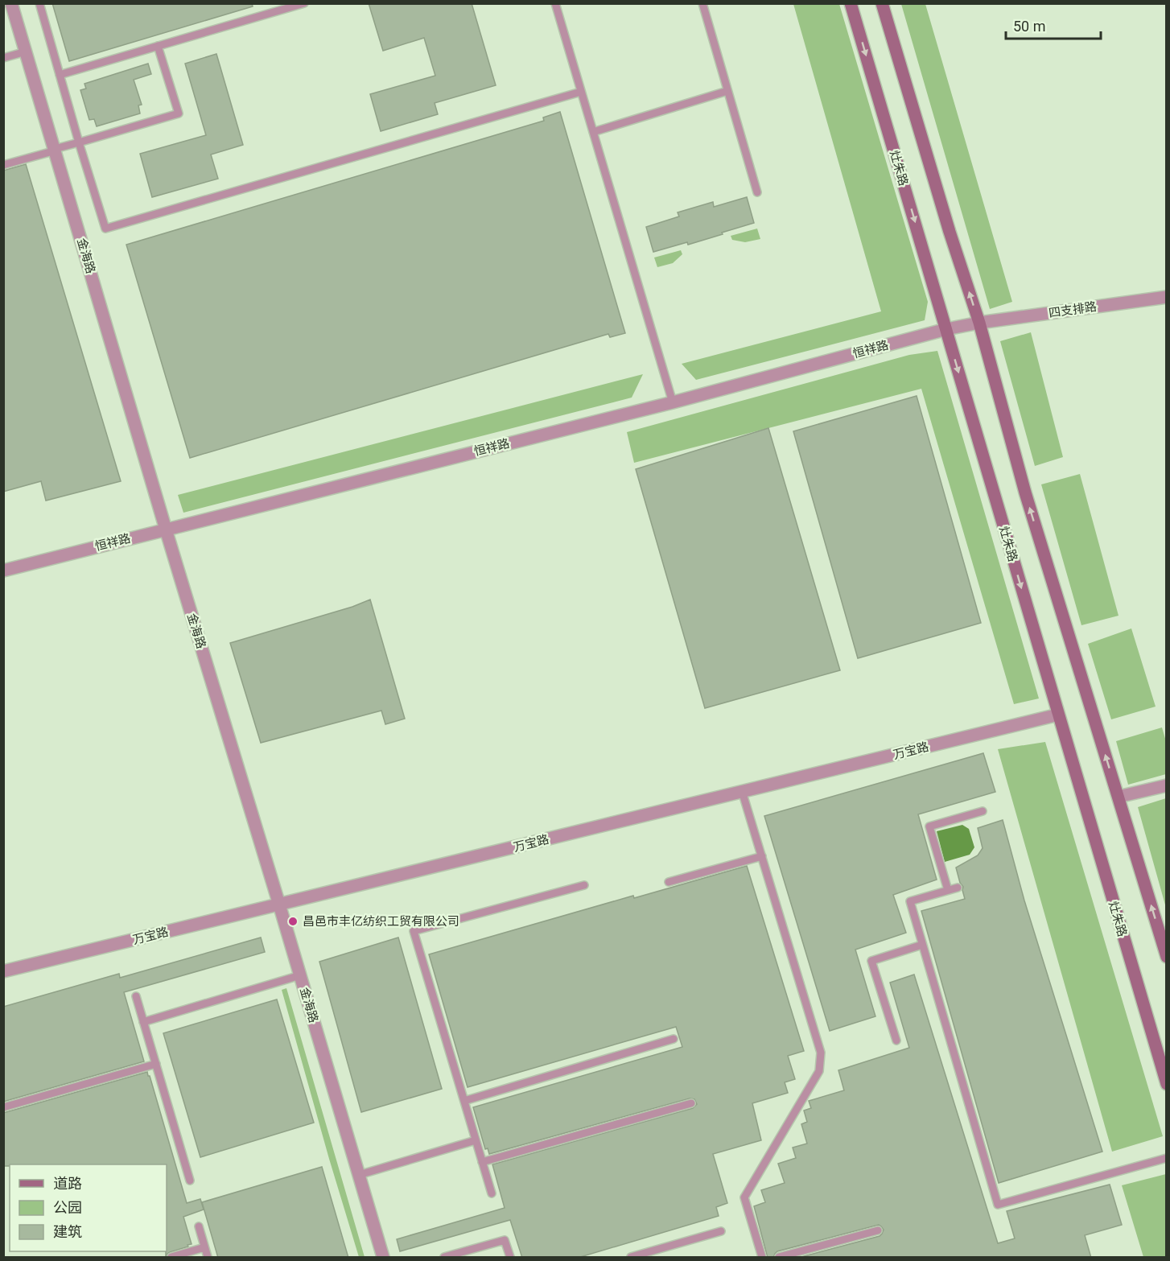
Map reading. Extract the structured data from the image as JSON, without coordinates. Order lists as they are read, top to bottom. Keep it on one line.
{"streets":{"main road":["灶朱路"],"street":["金海路","四支排路","恒祥路","万宝路"]},"crossings":[["灶朱路","恒祥路"],["灶朱路","万宝路"],["金海路","恒祥路"],["金海路","万宝路"],["四支排路","恒祥路"]],"places":["昌邑市丰亿纺织工贸有限公司"],"legend":["道路","公园","建筑"],"scale_bar":"50 m"}
